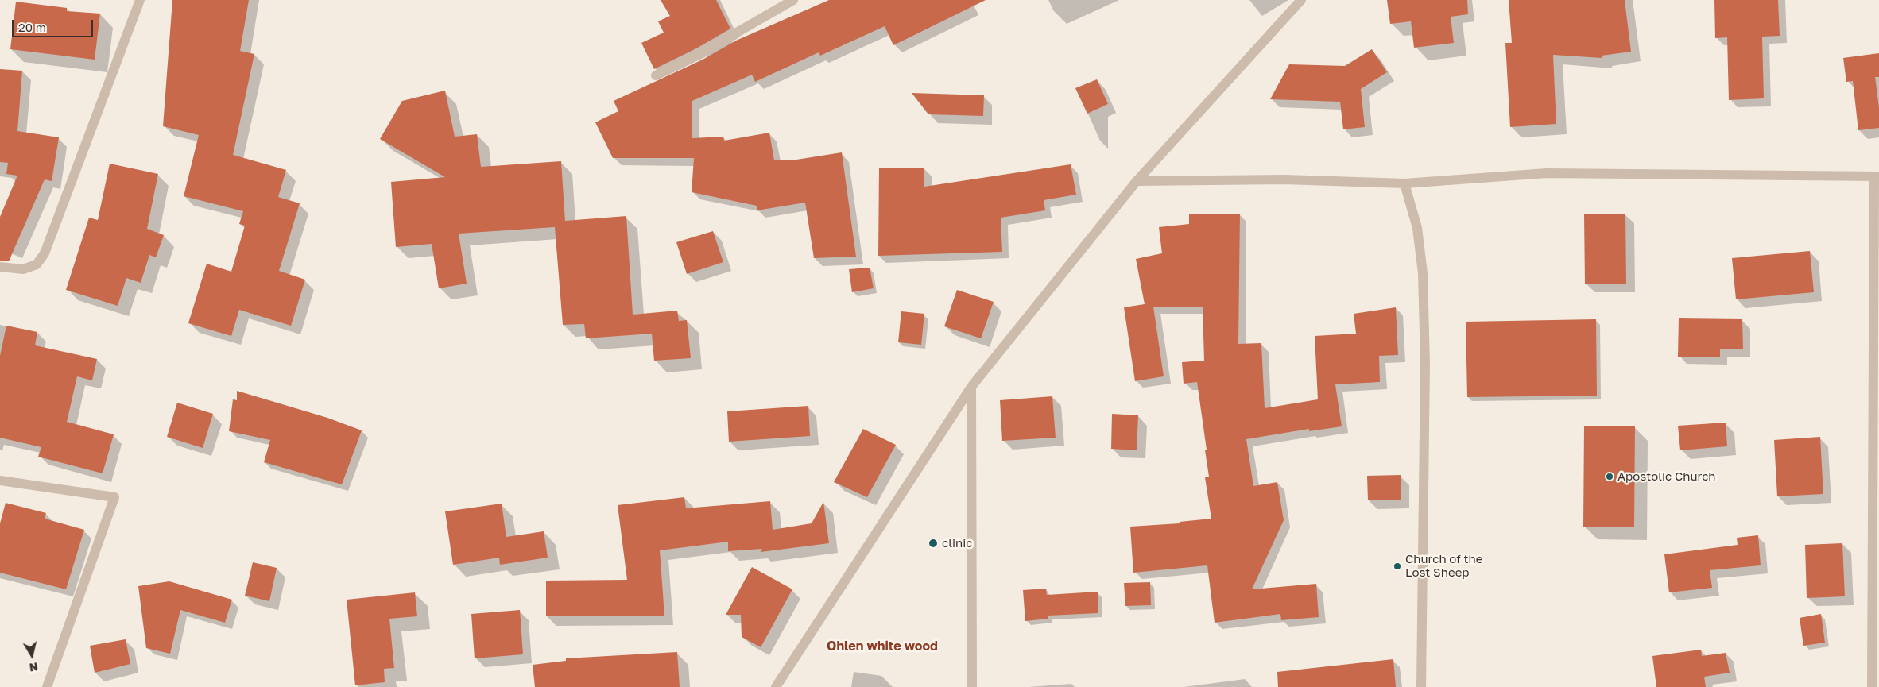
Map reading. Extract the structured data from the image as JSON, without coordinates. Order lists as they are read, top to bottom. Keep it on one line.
{"districts":["Ohlen white wood"],"places":["Apostolic Church","clinic","Church of the Lost Sheep"],"scale_bar":"20 m","north":"bottom"}
